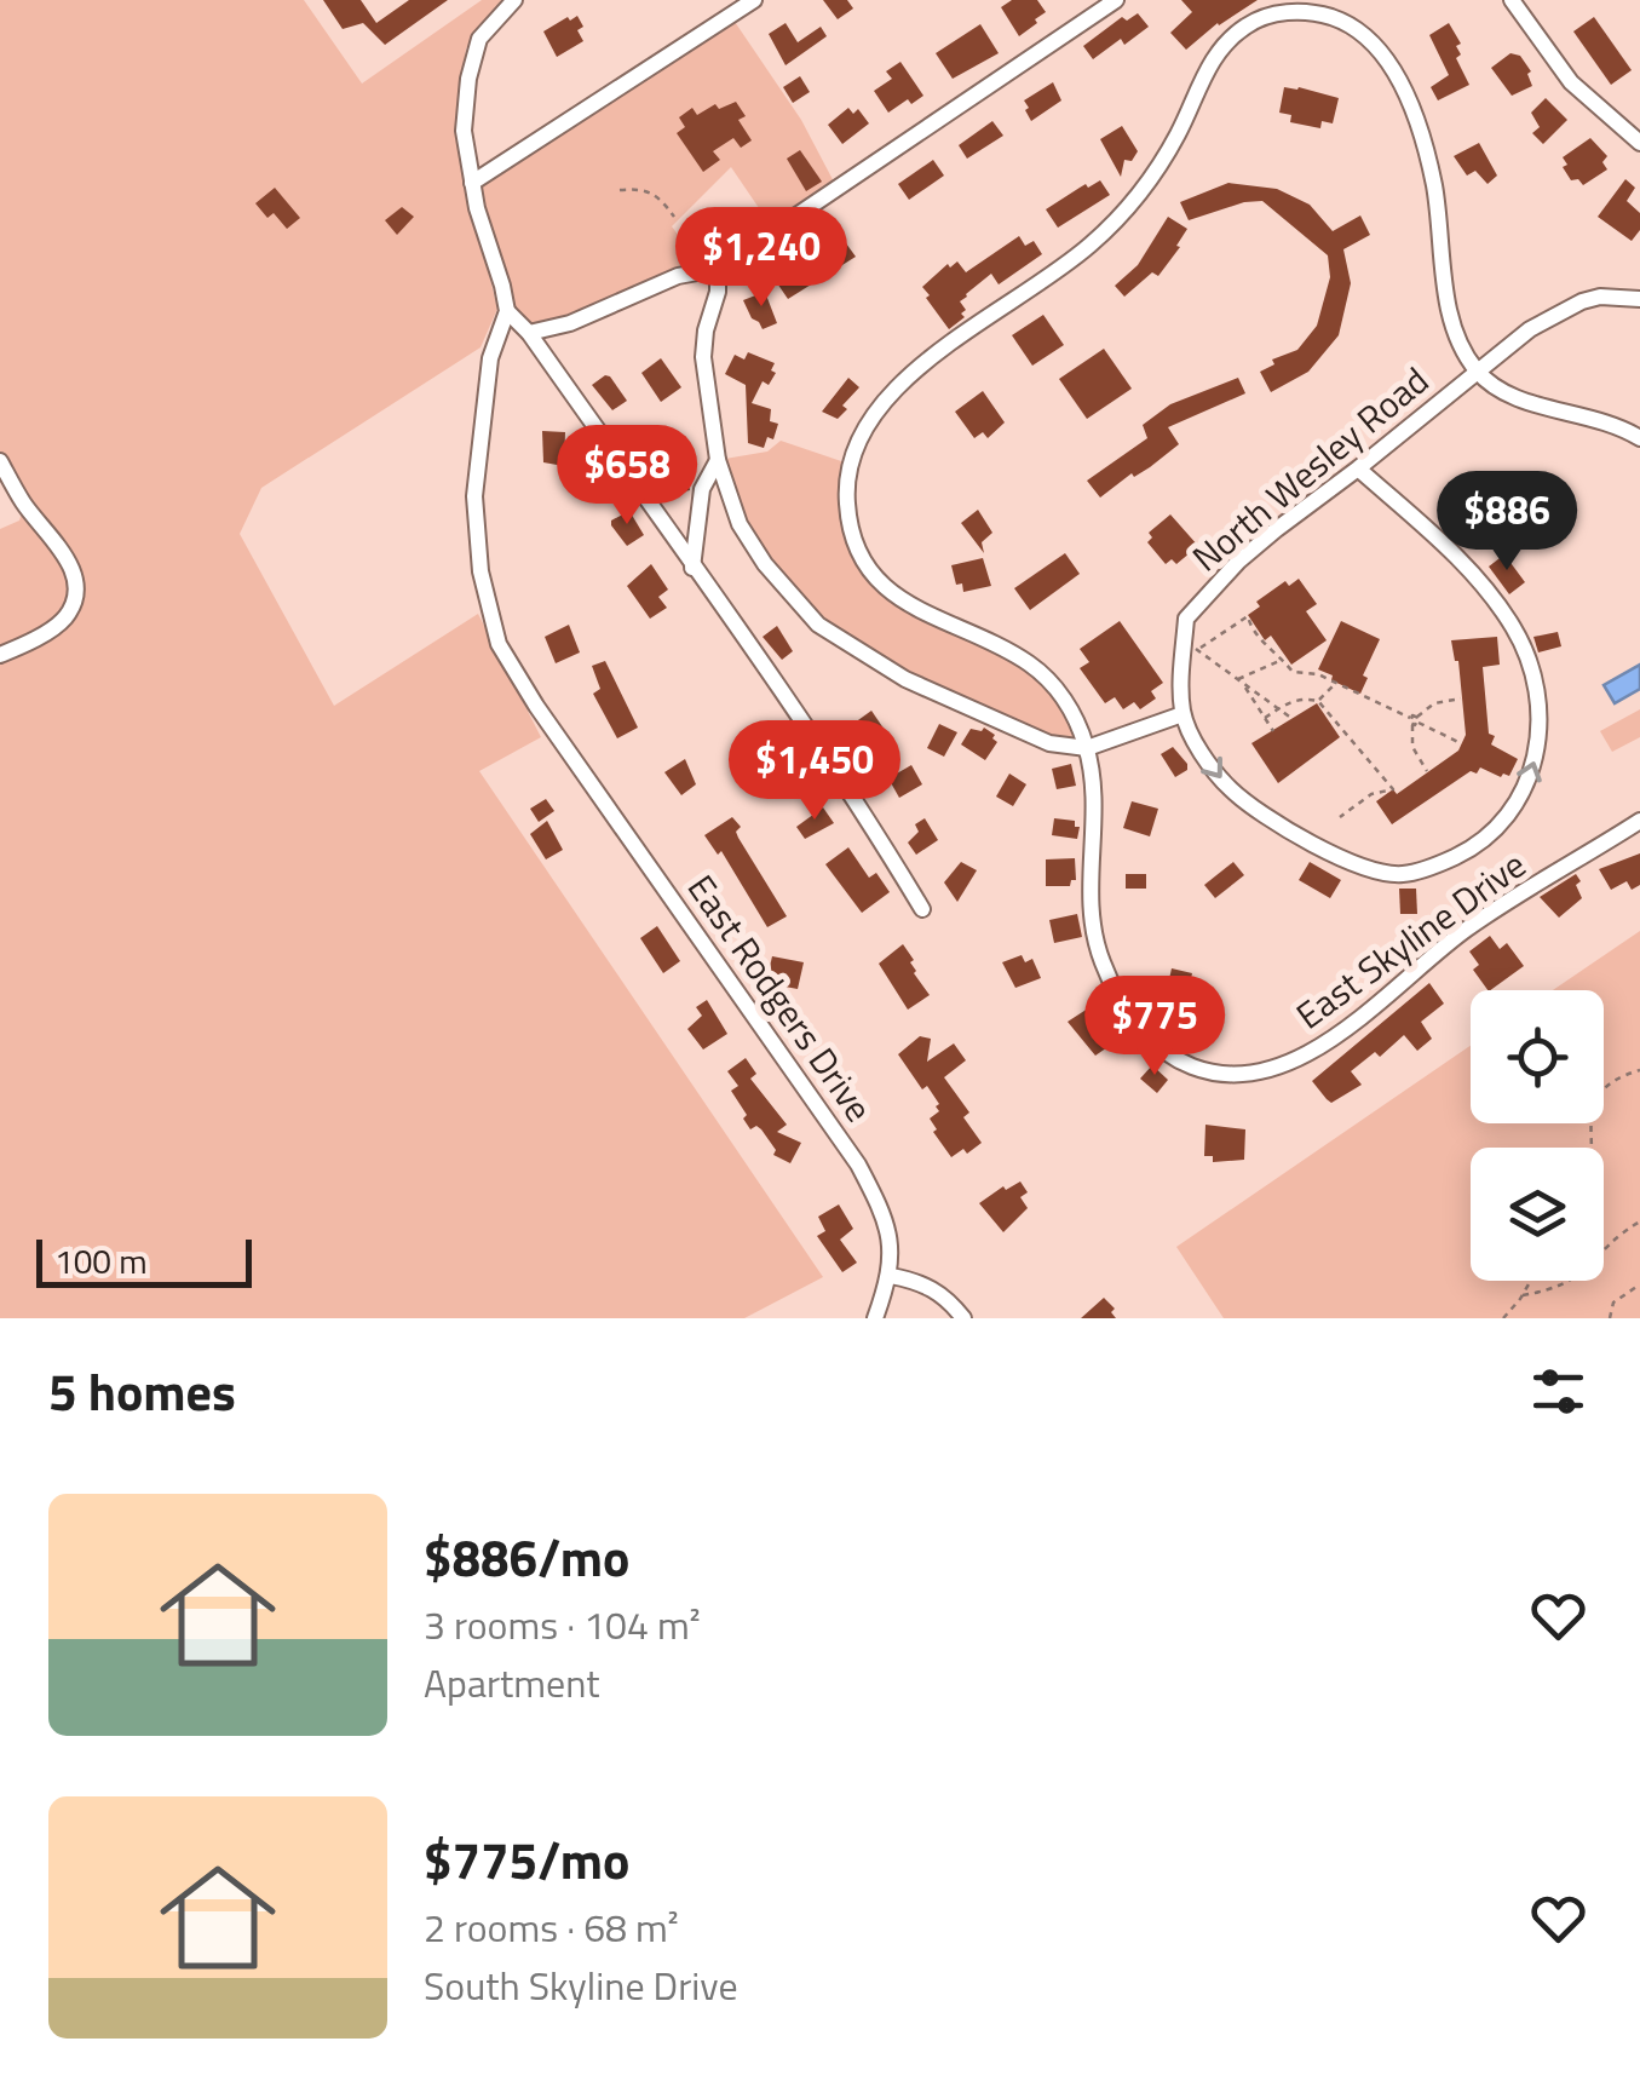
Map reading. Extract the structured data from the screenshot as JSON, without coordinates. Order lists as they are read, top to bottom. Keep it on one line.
{"streets":{"street":["North Wesley Road","East Skyline Drive","East Rodgers Drive"]},"scale_bar":"100 m","page":{"price":["$1,240","$658","$886","$1,450","$775"],"scale":"100 m","heading":"5 homes","list":[{"name":"$886/mo","note":"3 rooms · 104 m² · Apartment"},{"name":"$775/mo","note":"2 rooms · 68 m² · South Skyline Drive"}]}}
